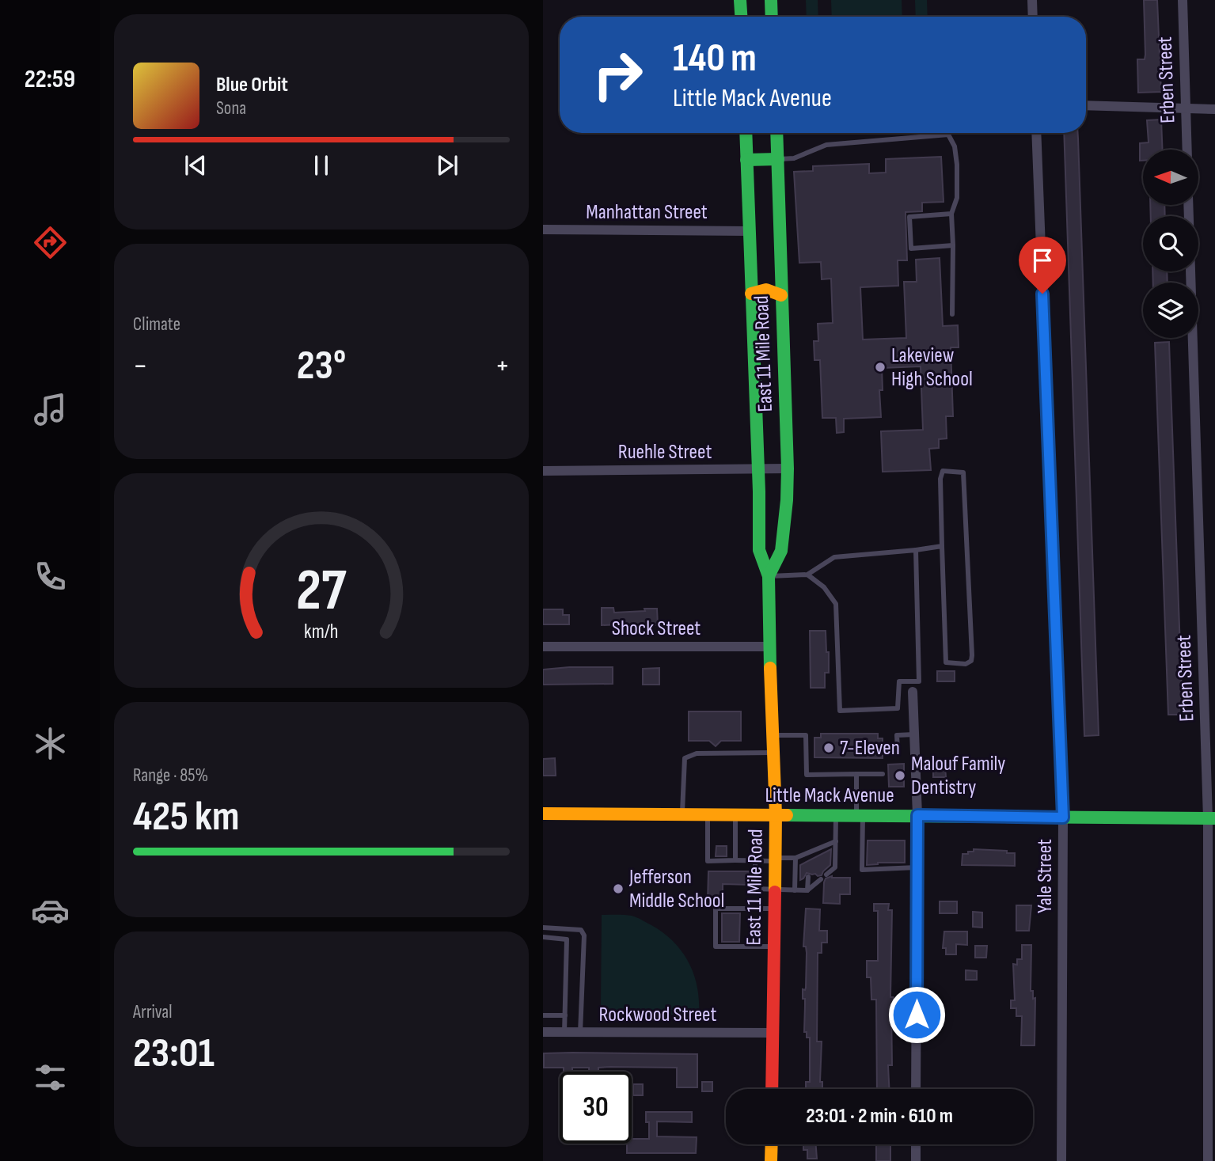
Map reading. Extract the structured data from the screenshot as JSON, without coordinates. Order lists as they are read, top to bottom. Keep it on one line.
{"streets":{"main road":["East 11 Mile Road","Little Mack Avenue"],"street":["Erben Street","Manhattan Street","Ruehle Street","Shock Street","Yale Street","Rockwood Street"]},"crossings":[["Erben Street","Little Mack Avenue"],["Manhattan Street","East 11 Mile Road"],["East 11 Mile Road","Ruehle Street"],["East 11 Mile Road","Shock Street"],["East 11 Mile Road","Little Mack Avenue"],["East 11 Mile Road","Rockwood Street"],["Little Mack Avenue","Yale Street"]],"places":["Lakeview High School","7-Eleven","Malouf Family Dentistry","Jefferson Middle School"],"north":"left","page":{"tabs":"22:59","turn":["140 m","Little Mack Avenue"],"song":["Blue Orbit","Sona"],"tile":["Climate",["Range · 85%","425 km"],["Arrival","23:01"]],"heat":["−","23°","+"],"limit":"30","trip":"23:01 · 2 min · 610 m","gauge":["27","km/h"]}}
